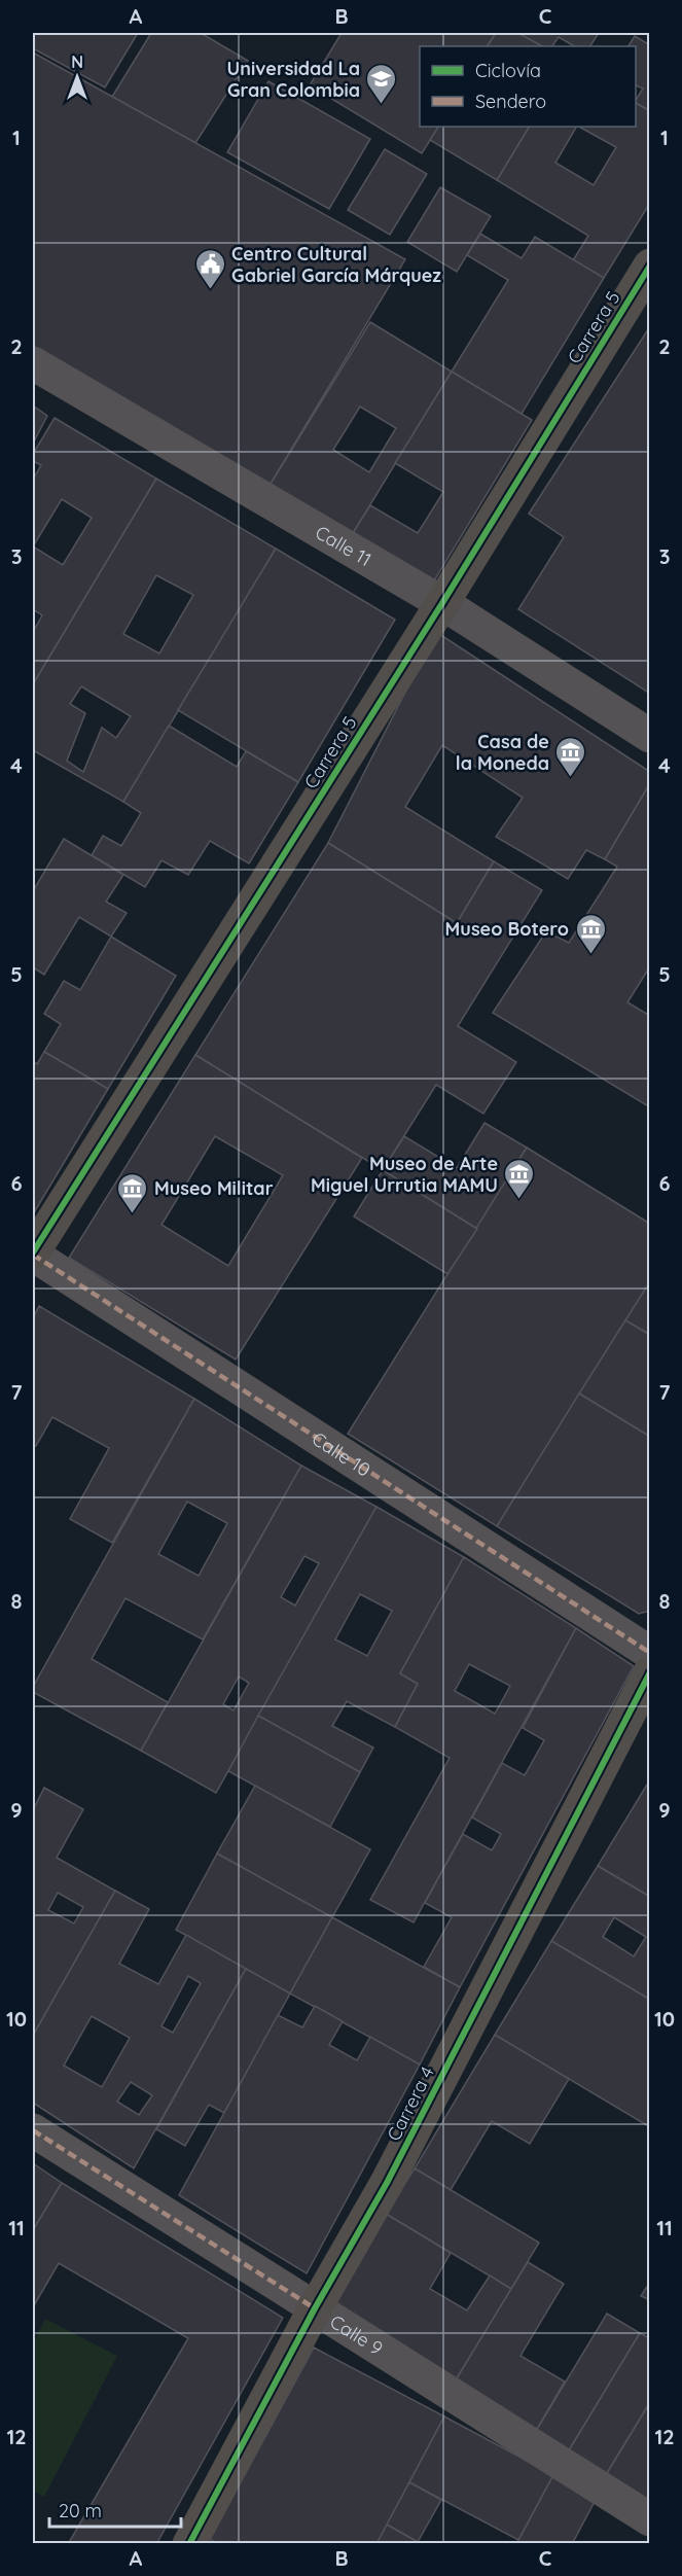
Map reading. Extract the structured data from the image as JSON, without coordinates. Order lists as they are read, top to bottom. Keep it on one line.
{"streets":{"street":["Carrera 5","Calle 11","Calle 10","Carrera 4","Calle 9"]},"crossings":[["Carrera 5","Calle 11"],["Carrera 5","Calle 10"],["Carrera 4","Calle 9"]],"places":{"school or university":["Universidad La Gran Colombia"],"public building":["Centro Cultural Gabriel García Márquez"],"museum":["Casa de la Moneda","Museo Botero","Museo de Arte Miguel Urrutia MAMU","Museo Militar"]},"legend":["Ciclovía","Sendero"],"scale_bar":"20 m","north":"top","grid":{"columns":["A","B","C"],"rows":["1","2","3","4","5","6","7","8","9","10","11","12"]}}
